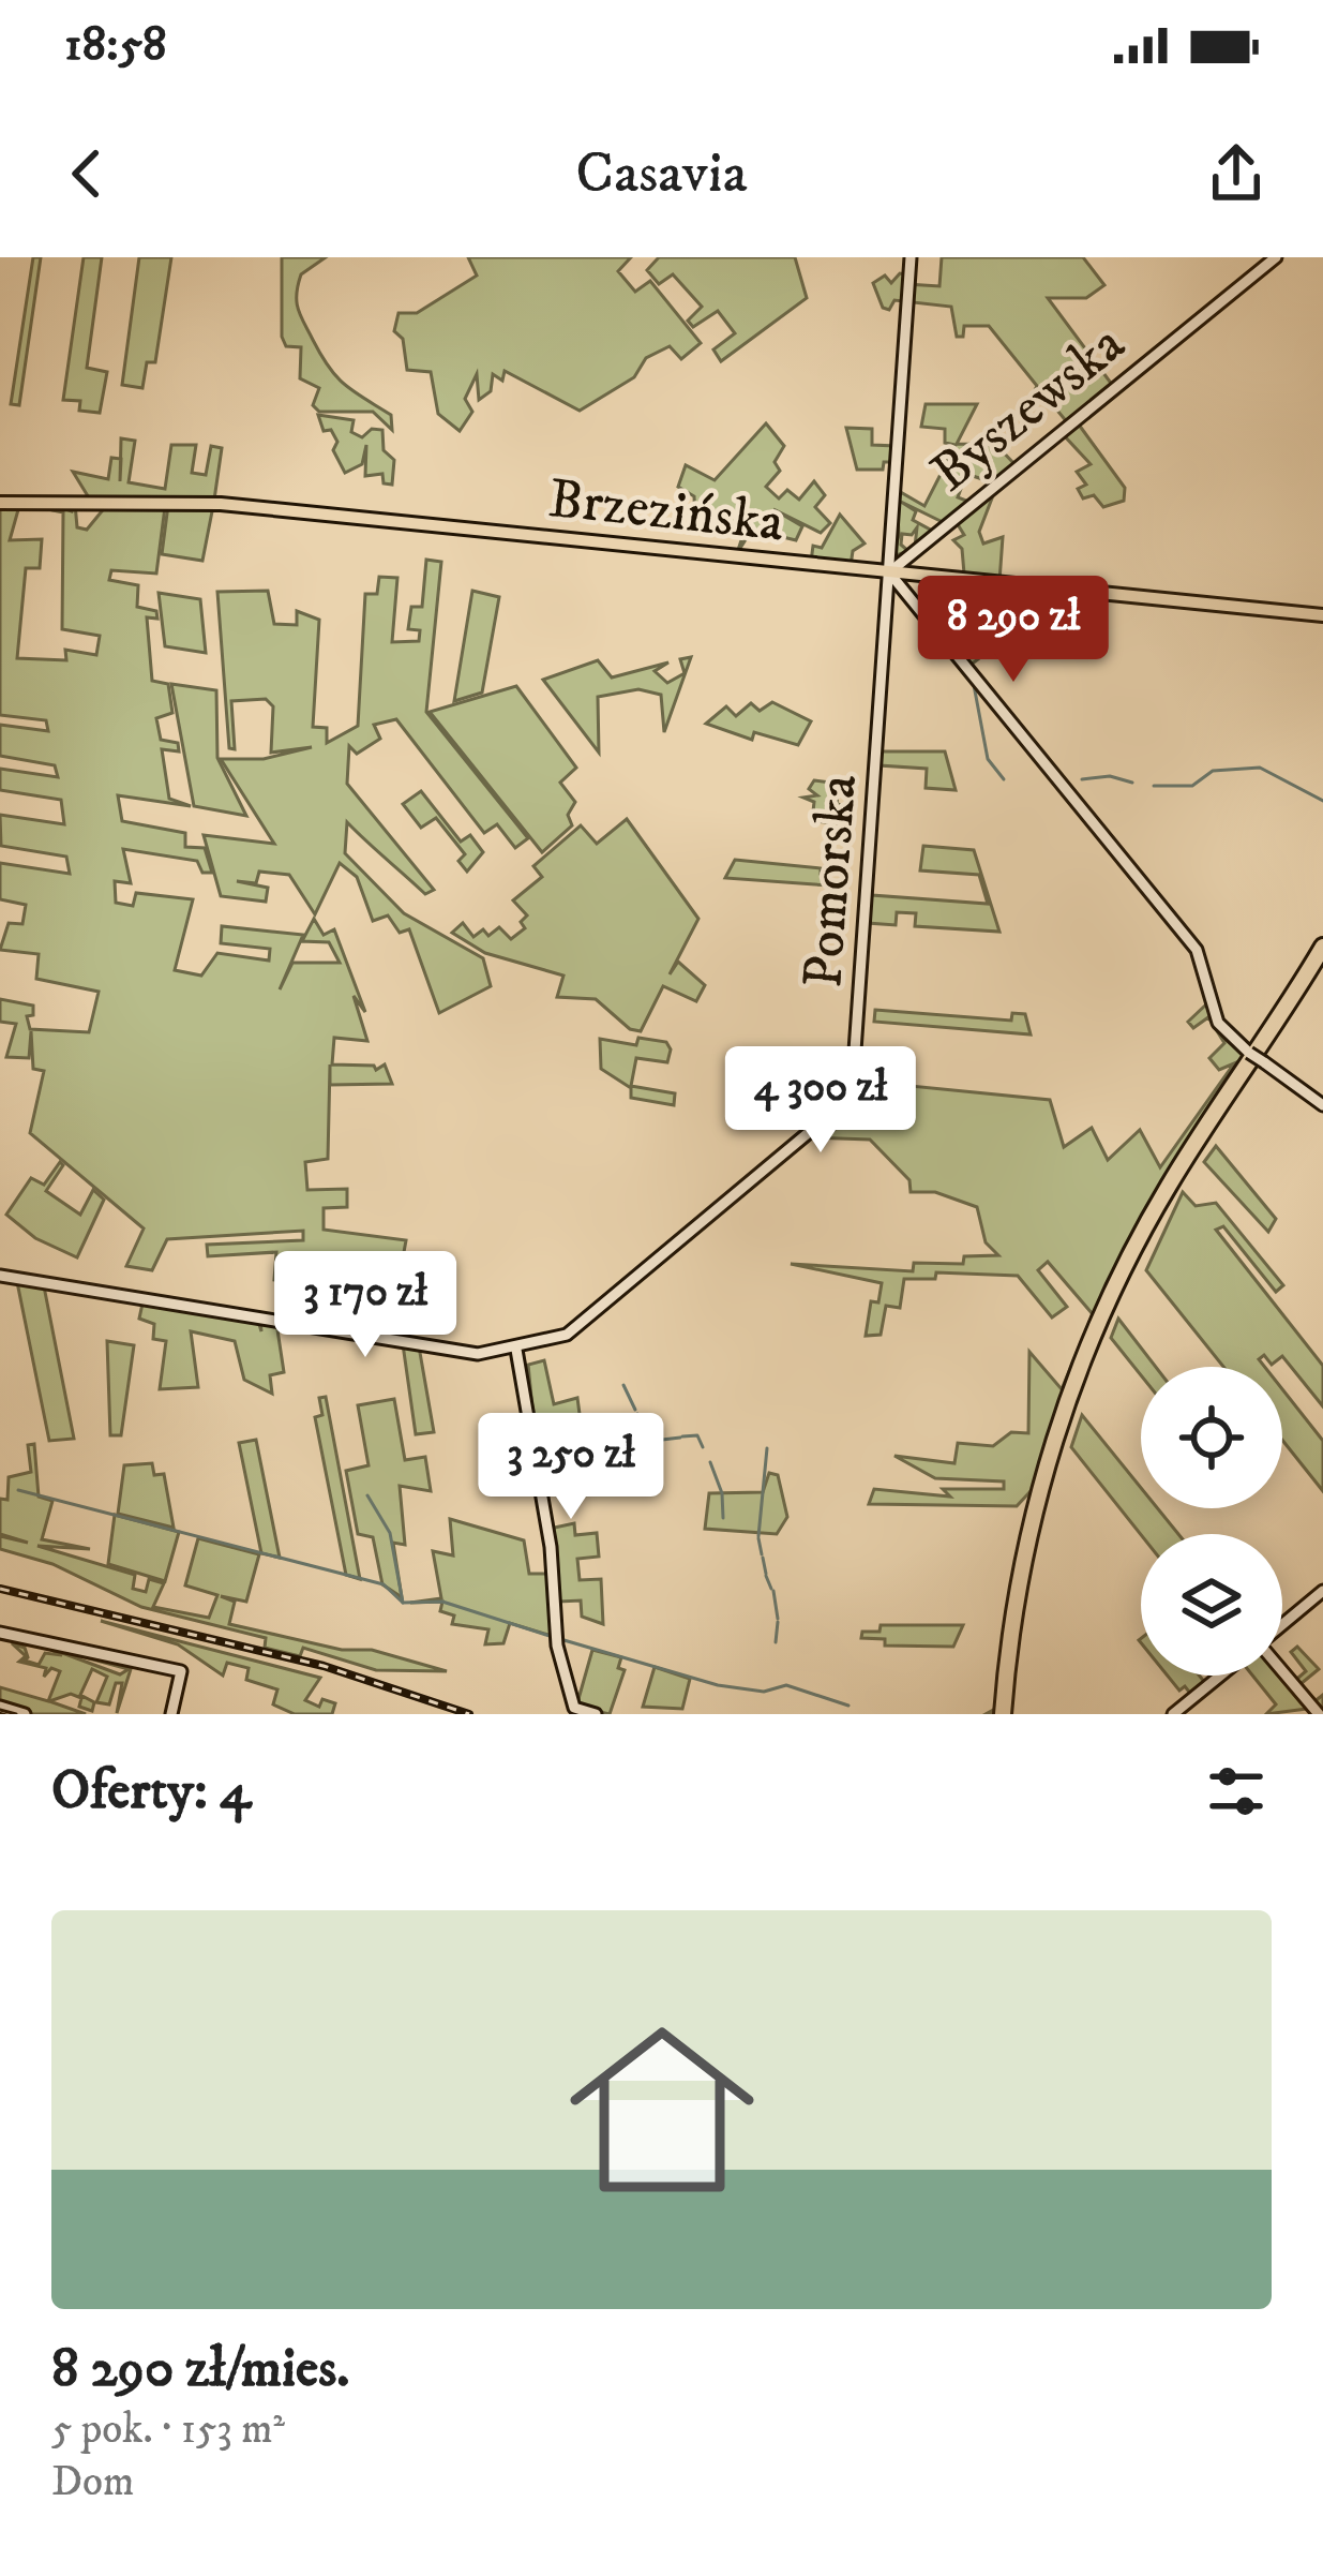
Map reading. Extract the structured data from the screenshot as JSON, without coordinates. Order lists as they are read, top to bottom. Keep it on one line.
{"streets":{"main road":["Brzezińska"],"street":["Byszewska","Pomorska"]},"crossings":[["Byszewska","Brzezińska"],["Byszewska","Pomorska"],["Brzezińska","Pomorska"]],"page":{"status":"18:58","header":"Casavia","price":["8 290 zł","4 300 zł","3 170 zł","3 250 zł"],"heading":"Oferty: 4","list":[{"name":"8 290 zł/mies.","note":"5 pok. · 153 m² · Dom"}]}}
